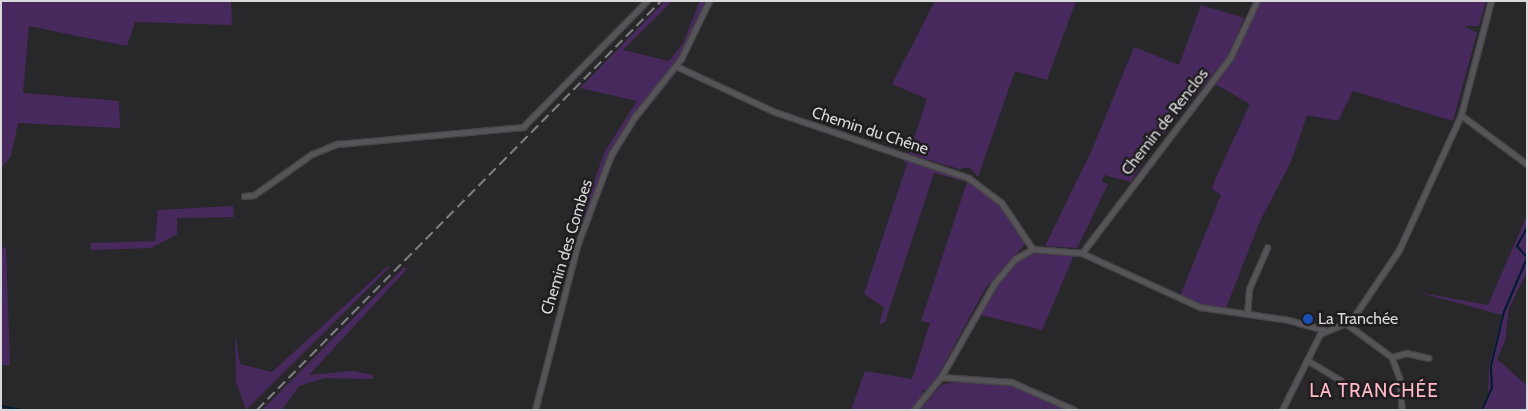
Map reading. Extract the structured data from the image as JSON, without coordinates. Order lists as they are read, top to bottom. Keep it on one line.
{"streets":{"street":["Chemin de Renclos","Chemin du Chêne","Chemin des Combes"]},"crossings":[["Chemin du Chêne","Chemin des Combes"]],"districts":["LA TRANCHÉE"],"places":["La Tranchée"]}
